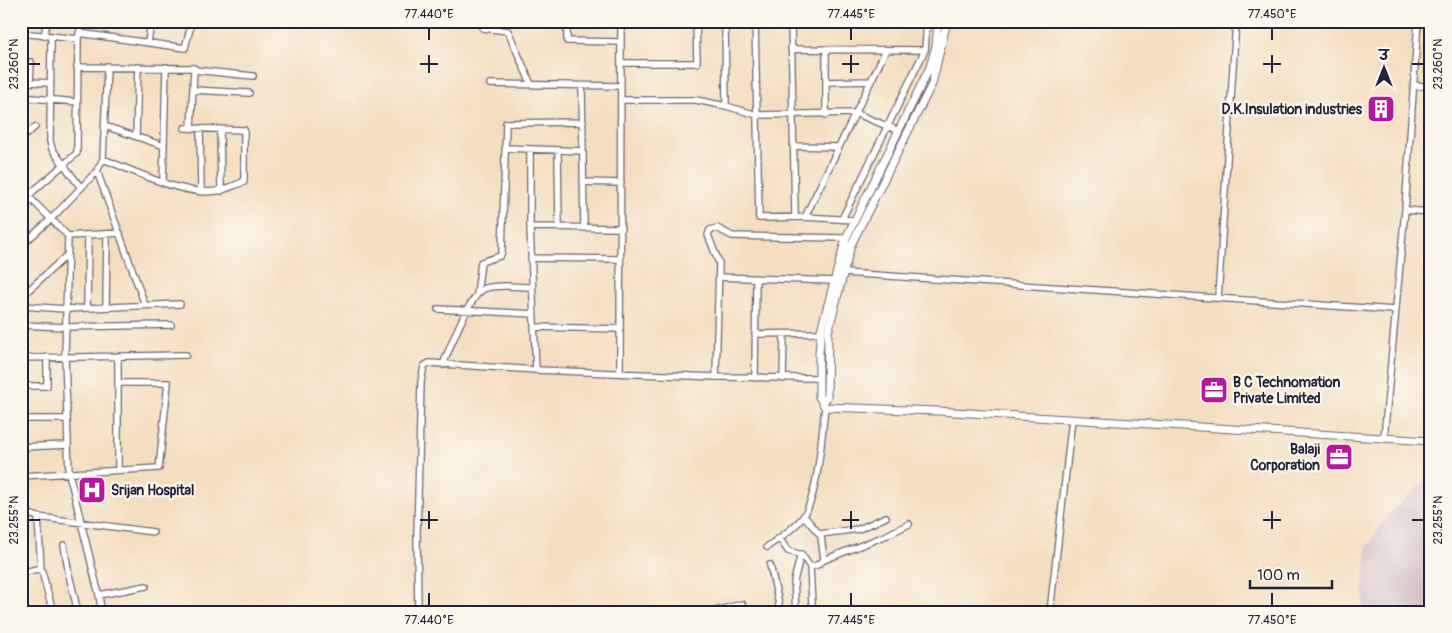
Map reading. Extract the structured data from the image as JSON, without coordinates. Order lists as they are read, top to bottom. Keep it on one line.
{"places":{"building":["D.K.Insulation industries"],"office":["B C Technomation Private Limited","Balaji Corporation"],"hospital":["Srijan Hospital"]},"scale_bar":"100 m","north":"top","coordinates":["77.440°E","77.445°E","77.450°E","23.260°N","23.255°N"]}
